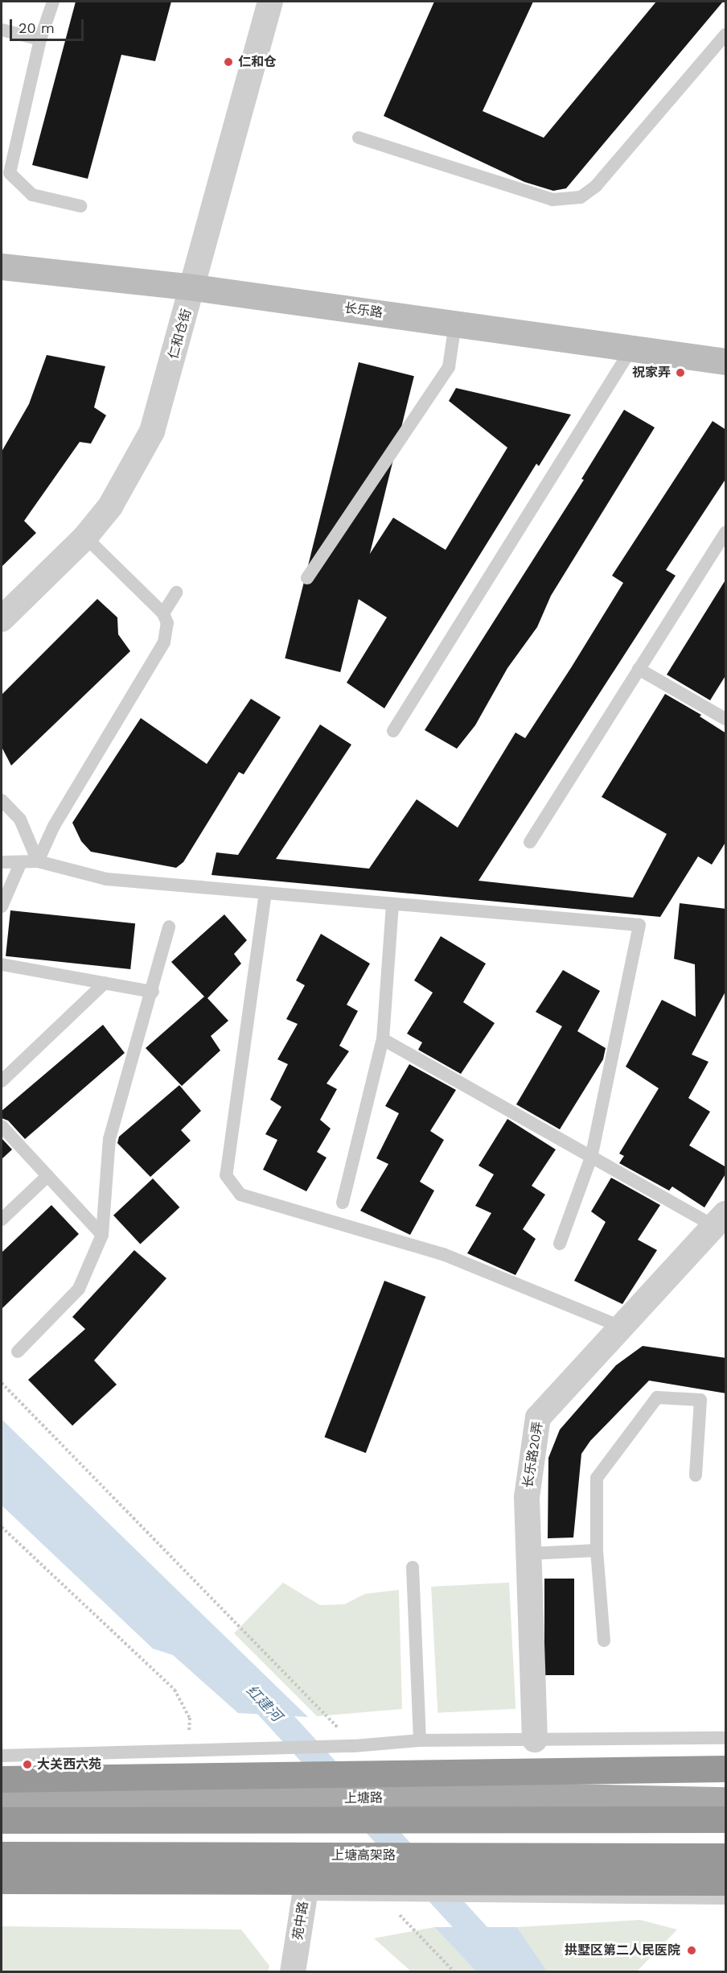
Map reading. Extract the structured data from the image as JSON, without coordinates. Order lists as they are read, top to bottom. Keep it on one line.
{"streets":{"highway":["上塘高架路"],"main road":["上塘路"],"street":["长乐路","仁和仓街","长乐路20弄","苑中路"]},"crossings":[["长乐路","仁和仓街"]],"water":["红建河"],"places":["仁和仓","祝家弄","大关西六苑","拱墅区第二人民医院"],"scale_bar":"20 m"}
